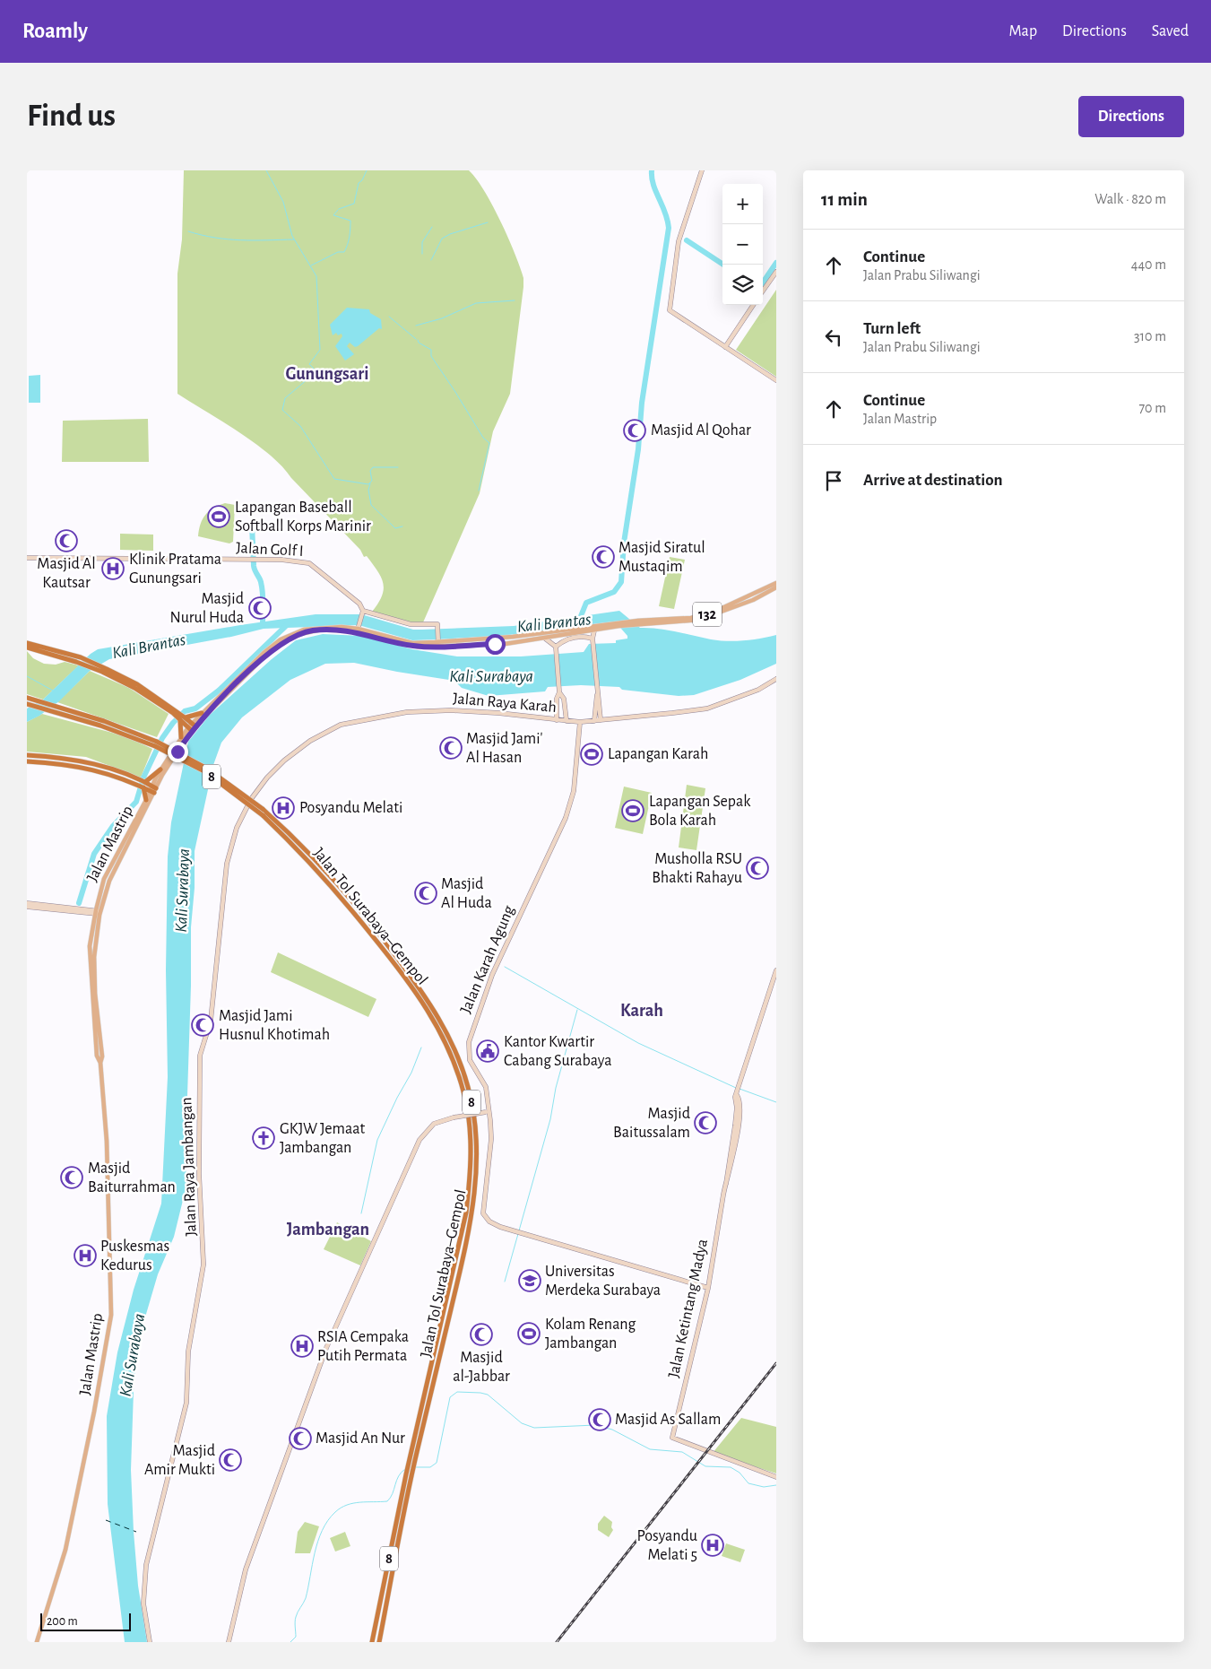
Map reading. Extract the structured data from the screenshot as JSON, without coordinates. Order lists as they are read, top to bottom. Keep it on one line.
{"streets":{"highway":["8","Jalan Tol Surabaya–Gempol"],"main road":["132","Jalan Mastrip"],"street":["Jalan Golf I","Jalan Raya Karah","Jalan Karah Agung","Jalan Raya Jambangan","Jalan Ketintang Madya"]},"crossings":[["132","Jalan Mastrip"],["Jalan Raya Karah","Jalan Karah Agung"],["Jalan Raya Karah","Jalan Raya Jambangan"],["Jalan Karah Agung","Jalan Ketintang Madya"]],"districts":["Gunungsari","Karah","Jambangan"],"water":["Kali Brantas","Kali Surabaya"],"places":{"mosque":["Masjid Al Qohar","Masjid Al Kautsar","Masjid Siratul Mustaqim","Masjid Nurul Huda","Masjid Jami' Al Hasan","Musholla RSU Bhakti Rahayu","Masjid Al Huda","Masjid Jami Husnul Khotimah","Masjid Baitussalam","Masjid Baiturrahman","Masjid al-Jabbar","Masjid As Sallam","Masjid An Nur","Masjid Amir Mukti"],"sports":["Lapangan Baseball Softball Korps Marinir","Lapangan Karah","Lapangan Sepak Bola Karah","Kolam Renang Jambangan"],"hospital":["Klinik Pratama Gunungsari","Posyandu Melati","Puskesmas Kedurus","RSIA Cempaka Putih Permata","Posyandu Melati 5"],"public building":["Kantor Kwartir Cabang Surabaya"],"church":["GKJW Jemaat Jambangan"],"school or university":["Universitas Merdeka Surabaya"]},"scale_bar":"200 m","page":{"header":"Roamly","nav":["Map","Directions","Saved"],"buttons":"Directions","title":"Find us","heading":["11 min","Walk · 820 m"],"map_buttons":["+","−"],"list":[["Continue","Jalan Prabu Siliwangi","440 m"],["Turn left","Jalan Prabu Siliwangi","310 m"],["Continue","Jalan Mastrip","70 m"],"Arrive at destination"],"scale":"200 m"}}
